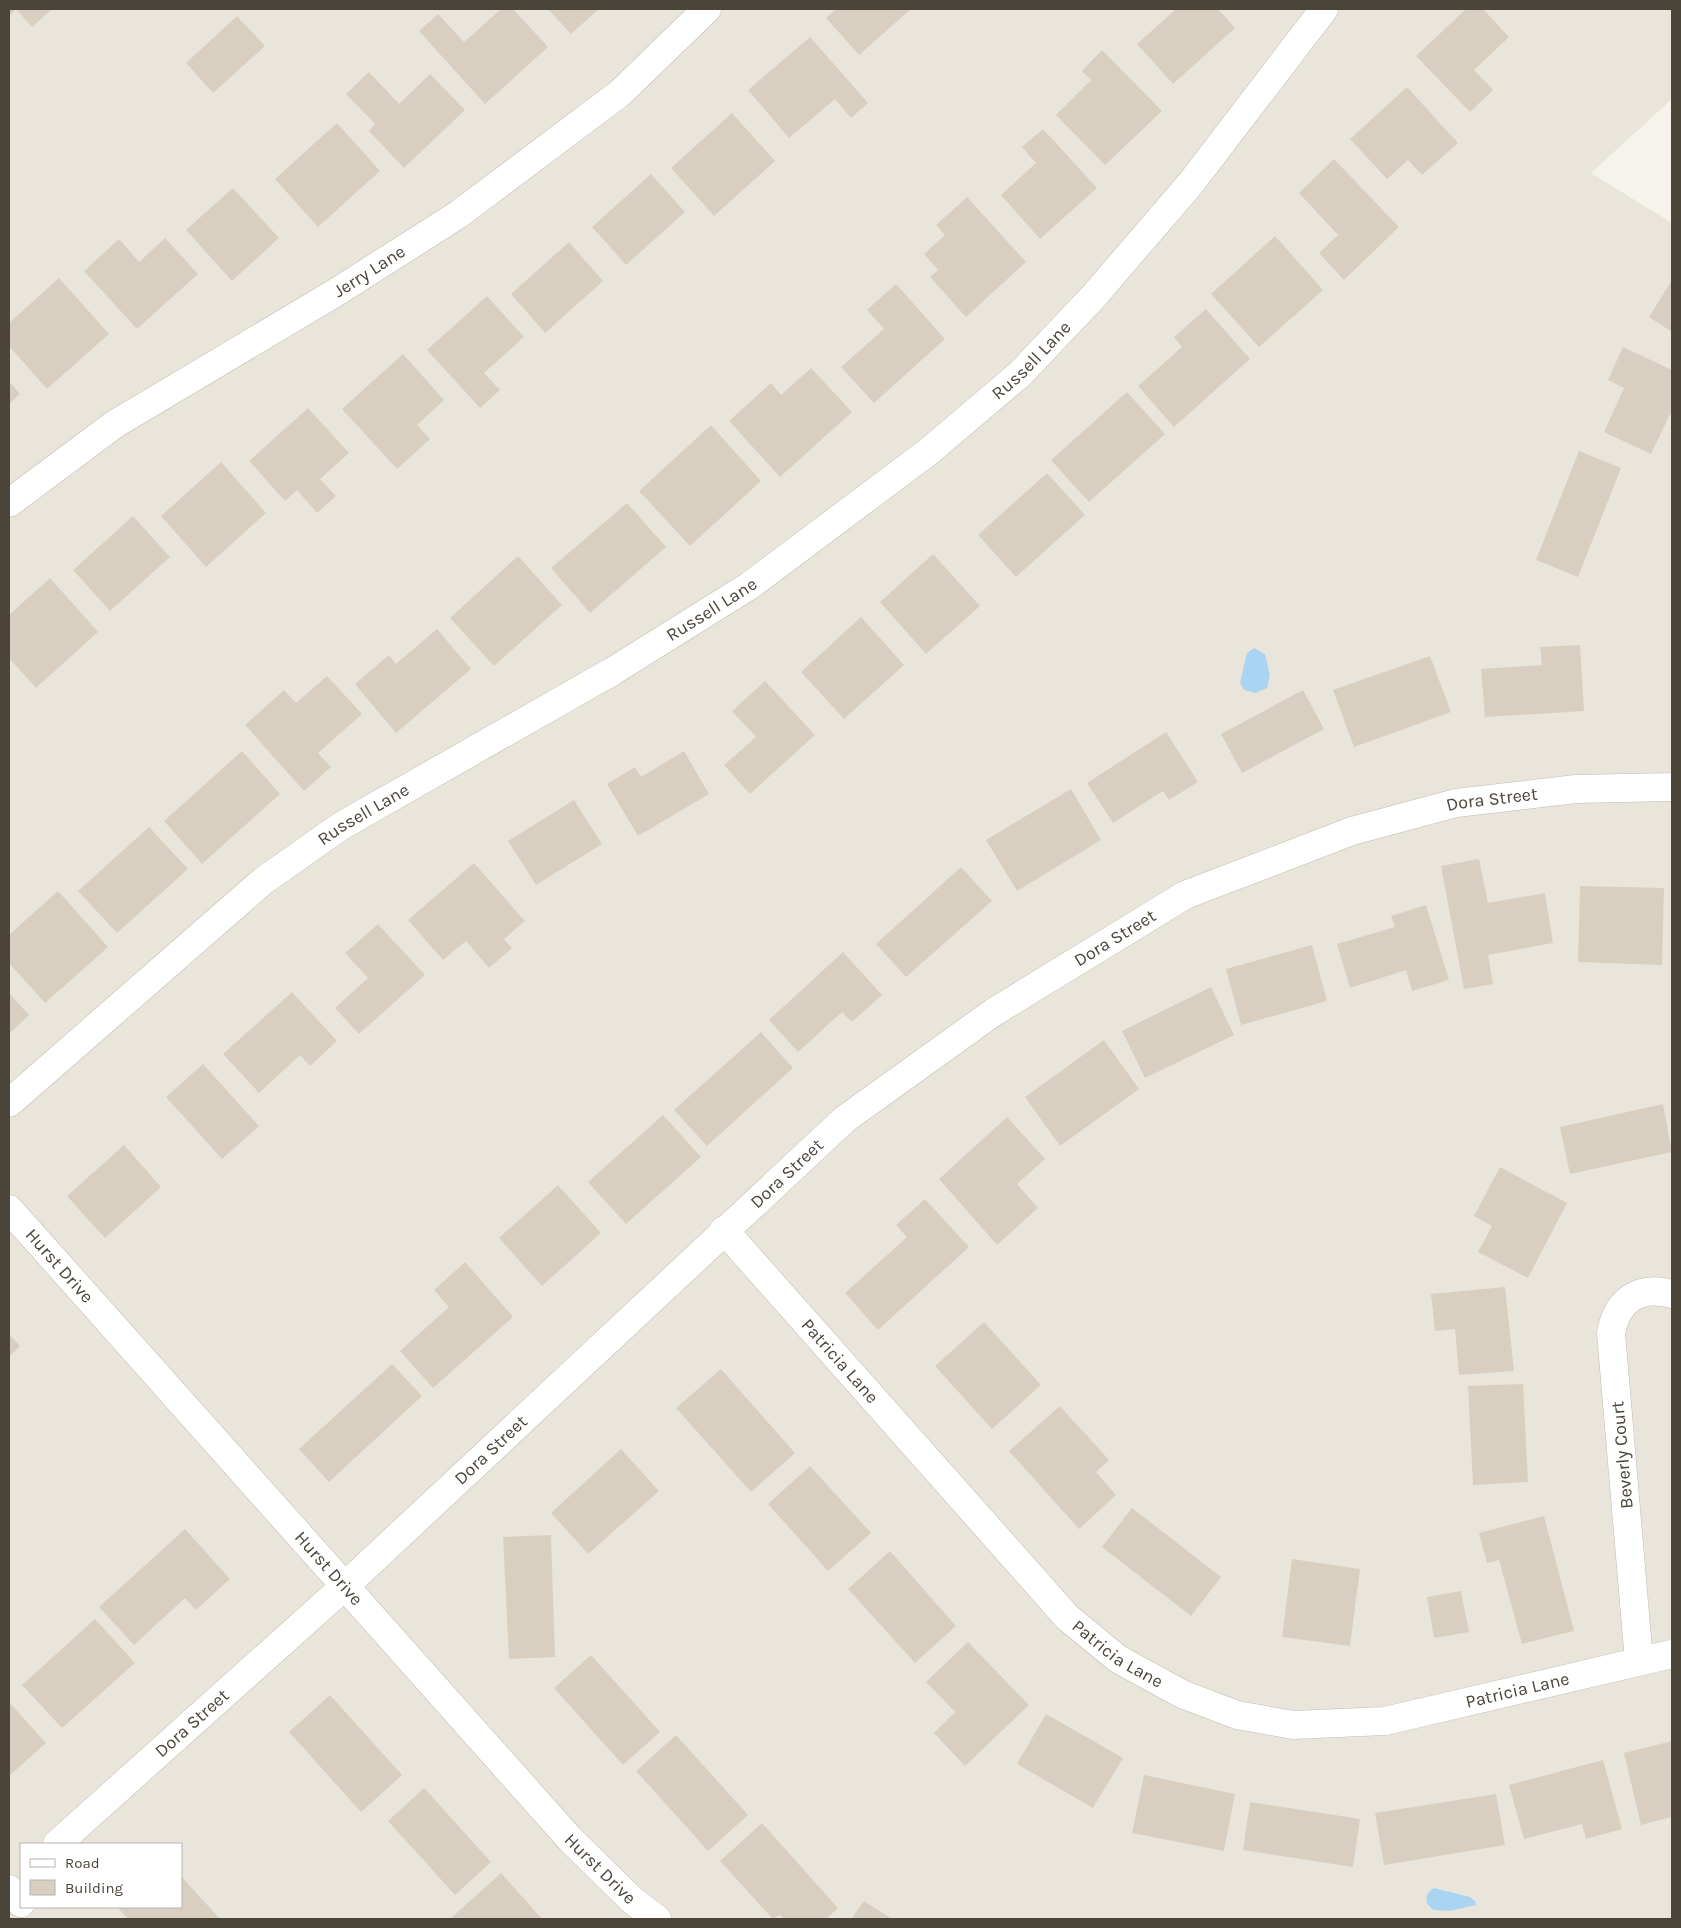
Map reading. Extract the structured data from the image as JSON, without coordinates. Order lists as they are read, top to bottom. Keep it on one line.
{"streets":{"street":["Jerry Lane","Russell Lane","Dora Street","Hurst Drive","Patricia Lane","Beverly Court"]},"crossings":[["Dora Street","Hurst Drive"],["Dora Street","Patricia Lane"],["Patricia Lane","Beverly Court"]],"legend":["Road","Building"]}
